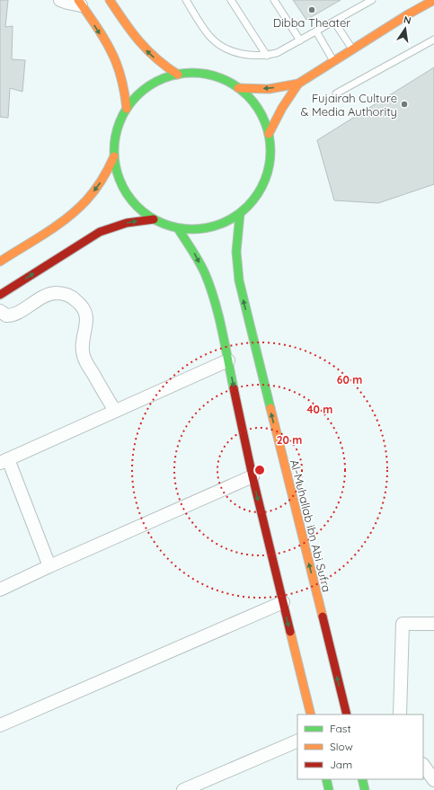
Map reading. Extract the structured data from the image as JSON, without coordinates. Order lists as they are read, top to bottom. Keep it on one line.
{"streets":{"main road":["Al-Muhallab ibn Abi Sufra"]},"places":["Dibba Theater","Fujairah Culture & Media Authority"],"legend":["Fast","Slow","Jam"],"north":"top","rings":["60 m","40 m","20 m"]}
